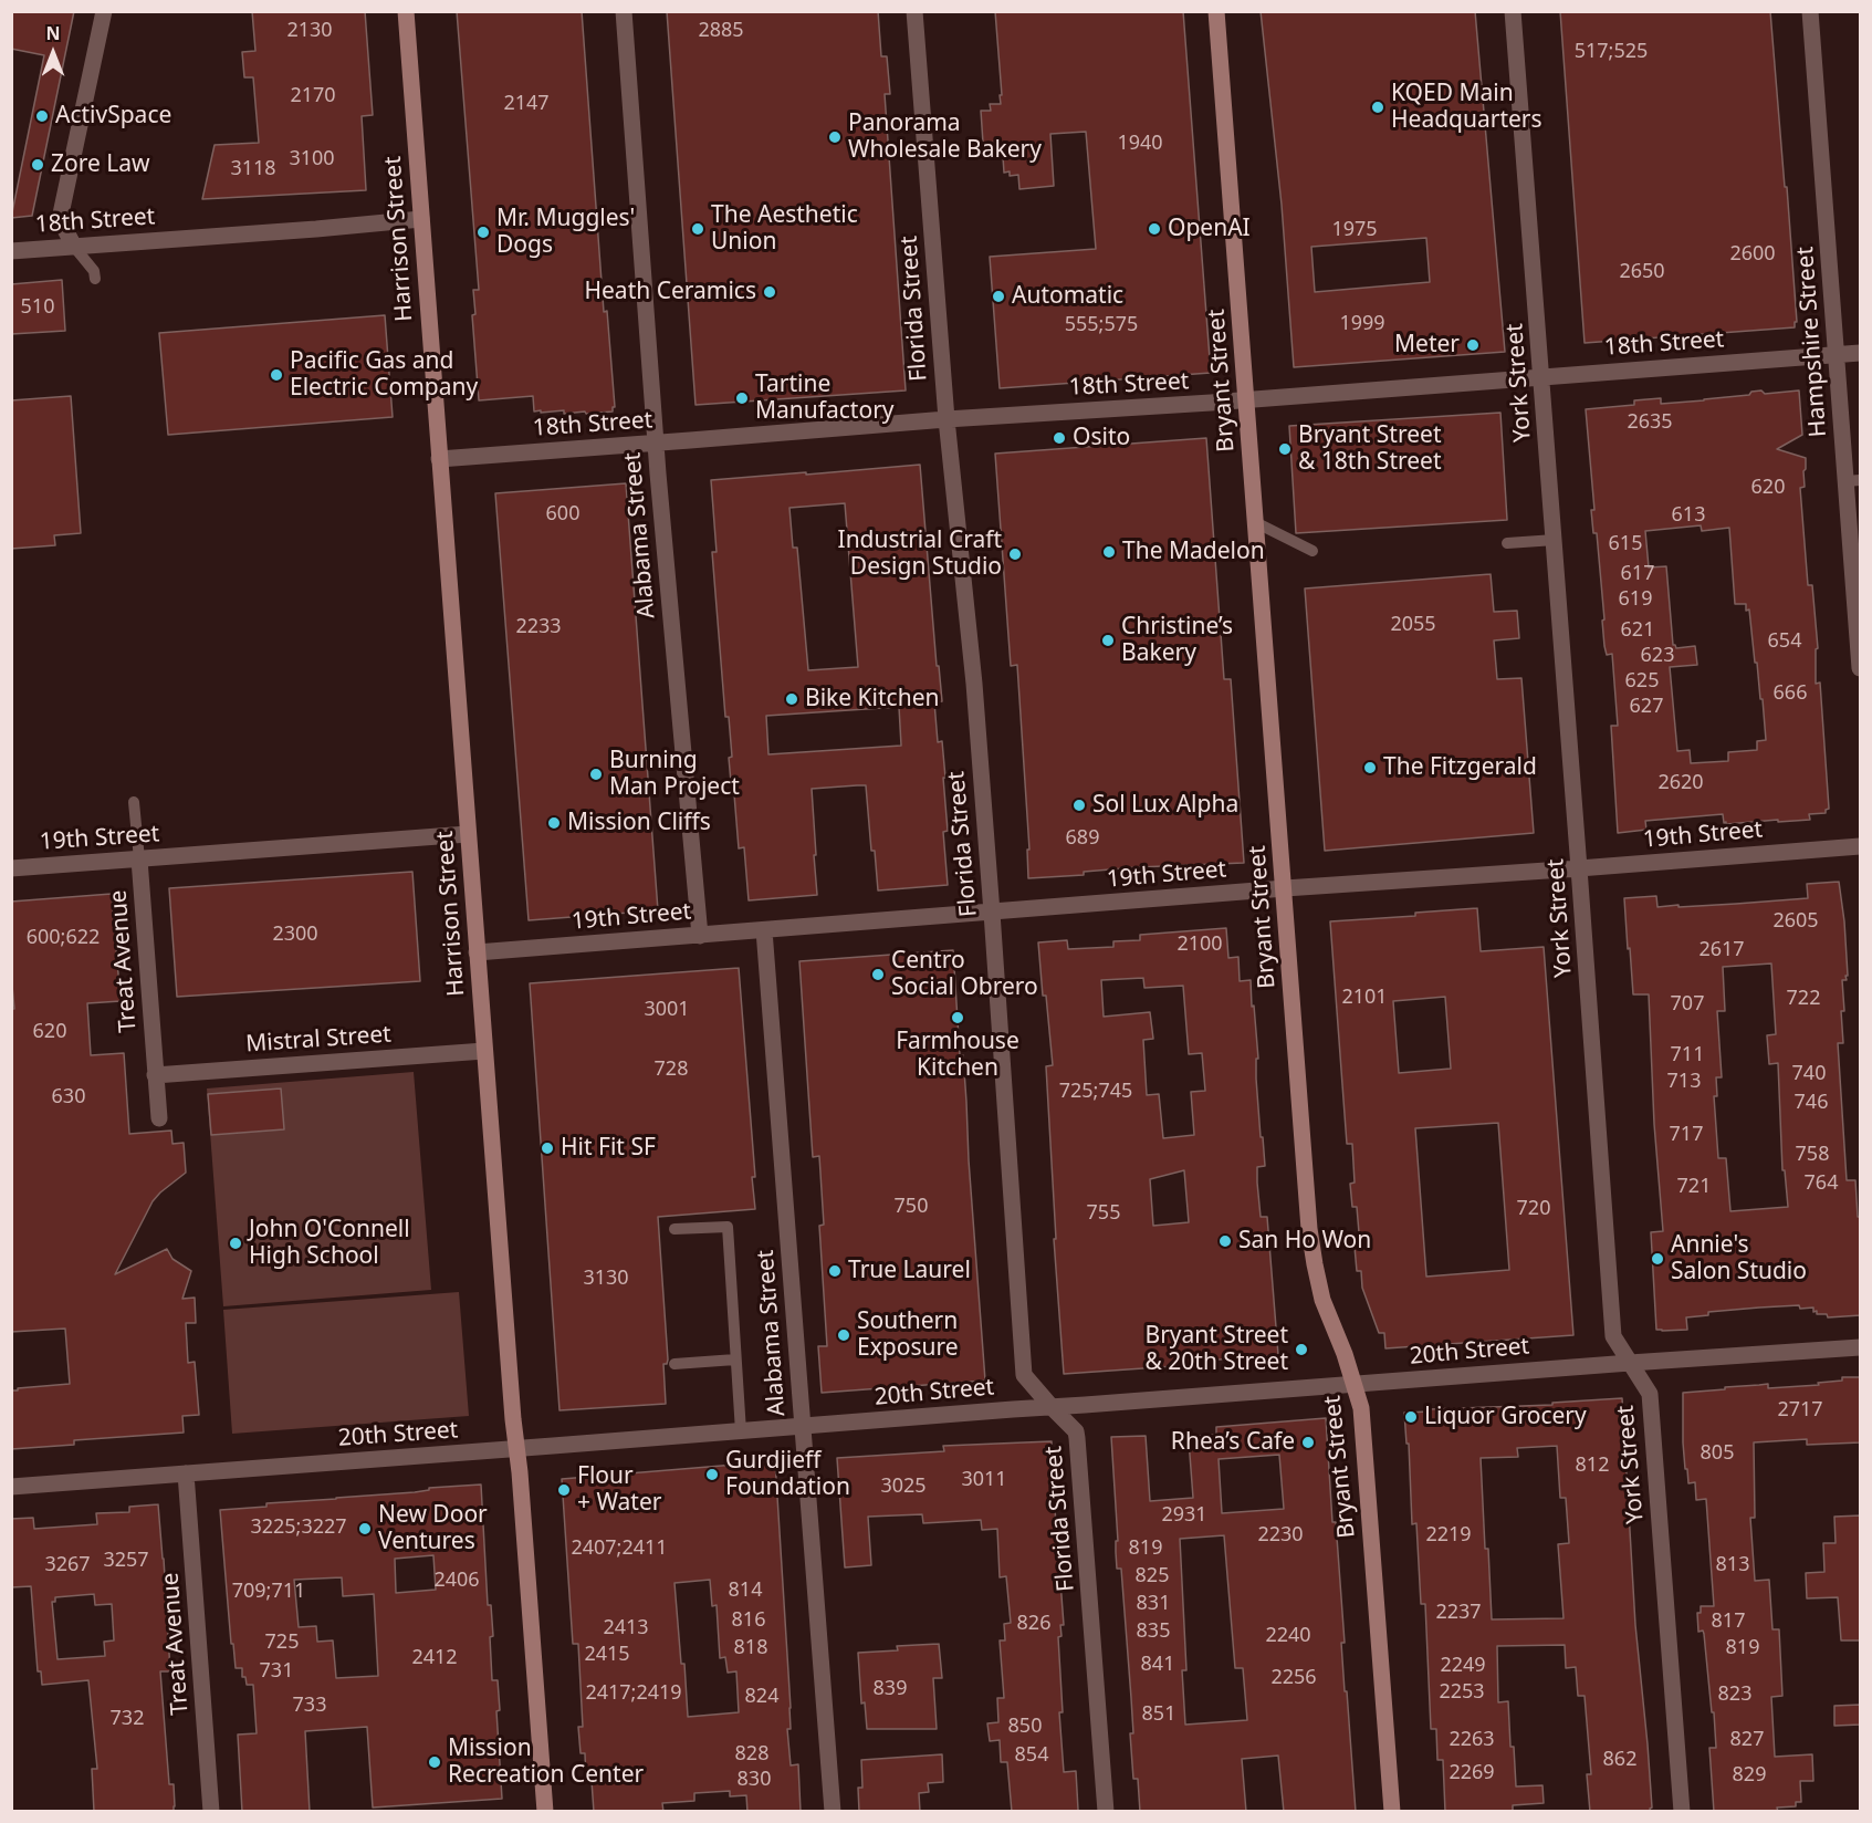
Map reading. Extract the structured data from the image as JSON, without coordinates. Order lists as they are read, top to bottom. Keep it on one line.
{"streets":{"street":["18th Street","Harrison Street","Florida Street","Hampshire Street","Bryant Street","York Street","Alabama Street","19th Street","Treat Avenue","Mistral Street","20th Street"]},"crossings":[["18th Street","Harrison Street"],["18th Street","Florida Street"],["18th Street","Hampshire Street"],["18th Street","Bryant Street"],["18th Street","York Street"],["18th Street","Alabama Street"],["Harrison Street","19th Street"],["Harrison Street","Mistral Street"],["Harrison Street","20th Street"],["Florida Street","19th Street"],["Florida Street","20th Street"],["Bryant Street","19th Street"],["Bryant Street","20th Street"],["York Street","19th Street"],["York Street","20th Street"],["Alabama Street","19th Street"],["Alabama Street","20th Street"],["19th Street","Treat Avenue"],["Treat Avenue","Mistral Street"],["Treat Avenue","20th Street"]],"places":["KQED Main Headquarters","ActivSpace","Panorama Wholesale Bakery","Zore Law","The Aesthetic Union","OpenAI","Mr. Muggles' Dogs","Heath Ceramics","Automatic","Meter","Pacific Gas and Electric Company","Tartine Manufactory","Osito","Bryant Street & 18th Street","The Madelon","Industrial Craft Design Studio","Christine’s Bakery","Bike Kitchen","The Fitzgerald","Burning Man Project","Sol Lux Alpha","Mission Cliffs","Centro Social Obrero","Farmhouse Kitchen","Hit Fit SF","San Ho Won","John O'Connell High School","Annie's Salon Studio","True Laurel","Southern Exposure","Bryant Street & 20th Street","Liquor Grocery","Rhea’s Cafe","Gurdjieff Foundation","Flour + Water","New Door Ventures","Mission Recreation Center"],"house_numbers":["2130","2885","517;525","2170","2147","1940","3100","3118","1975","2600","2650","510","1999","555;575","2635","620","600","613","615","617","619","2055","2233","621","654","623","625","666","627","2620","689","2605","2300","600;622","2100","2617","2101","722","707","3001","620","711","728","740","713","725;745","630","746","717","758","764","721","750","720","755","3130","2717","805","812","3011","3025","2931","3225;3227","2230","2219","2407;2411","819","3257","3267","813","825","2406","814","709;711","831","2237","816","817","826","2413","835","2240","725","818","819","2415","2412","841","2249","731","2256","839","2253","2417;2419","823","824","733","851","732","850","2263","827","828","854","862","2269","829","830"],"north":"top"}
